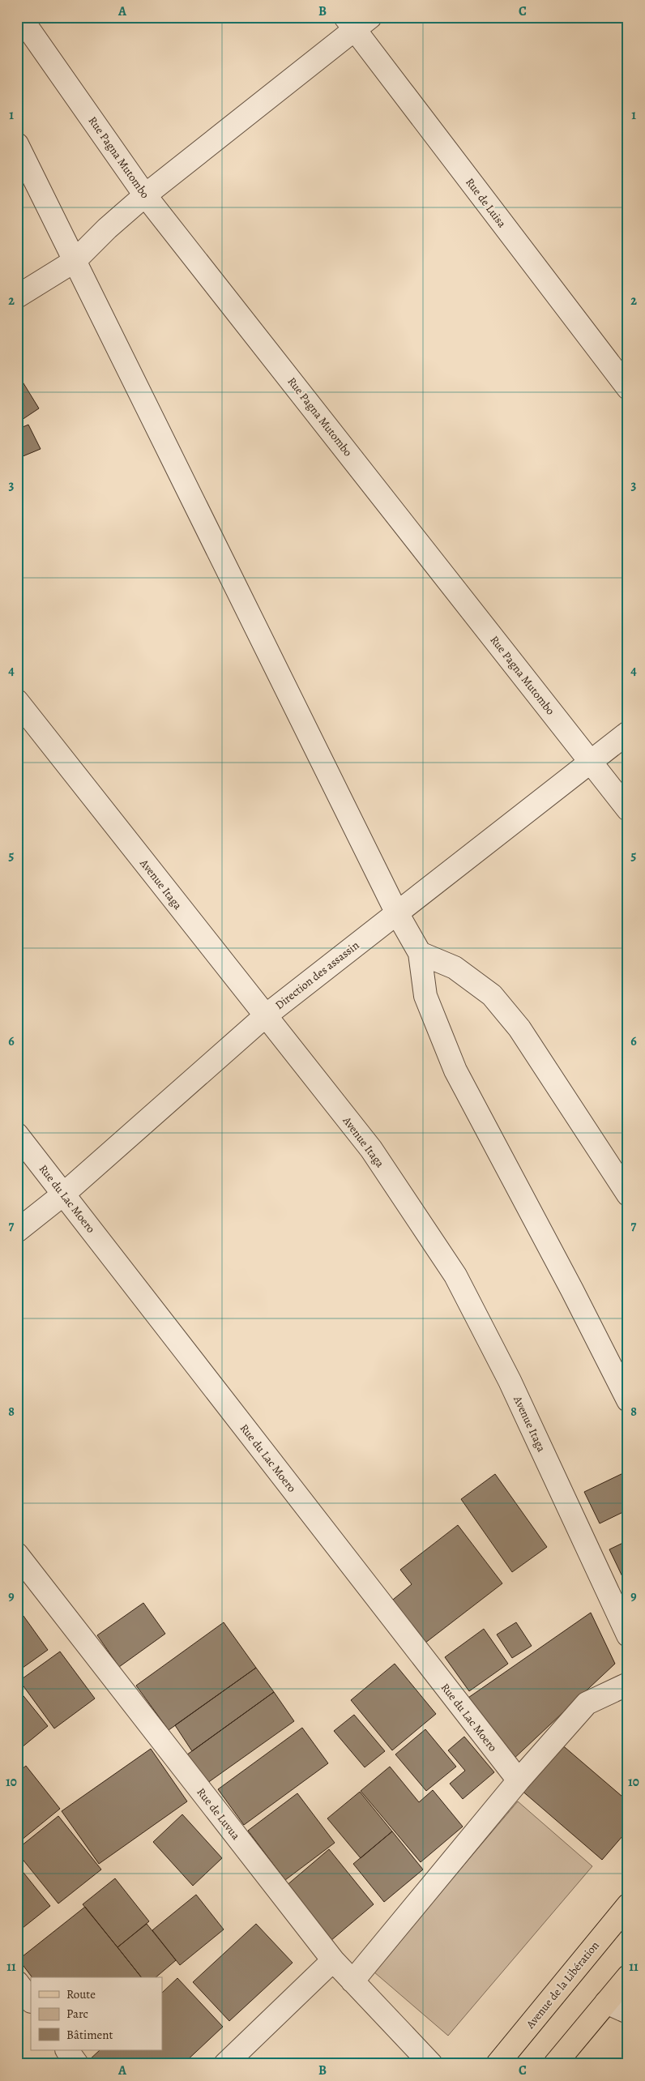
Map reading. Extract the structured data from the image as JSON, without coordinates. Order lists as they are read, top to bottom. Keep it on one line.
{"streets":{"main road":["Avenue de la Libération"],"street":["Rue Pagna Mutombo","Rue de Luisa","Avenue Itaga","Direction des assassin","Rue du Lac Moero","Rue de Luvua"]},"crossings":[["Rue Pagna Mutombo","Direction des assassin"],["Avenue Itaga","Direction des assassin"],["Direction des assassin","Rue du Lac Moero"]],"legend":["Route","Parc","Bâtiment"],"grid":{"columns":["A","B","C"],"rows":["1","2","3","4","5","6","7","8","9","10","11"]}}
